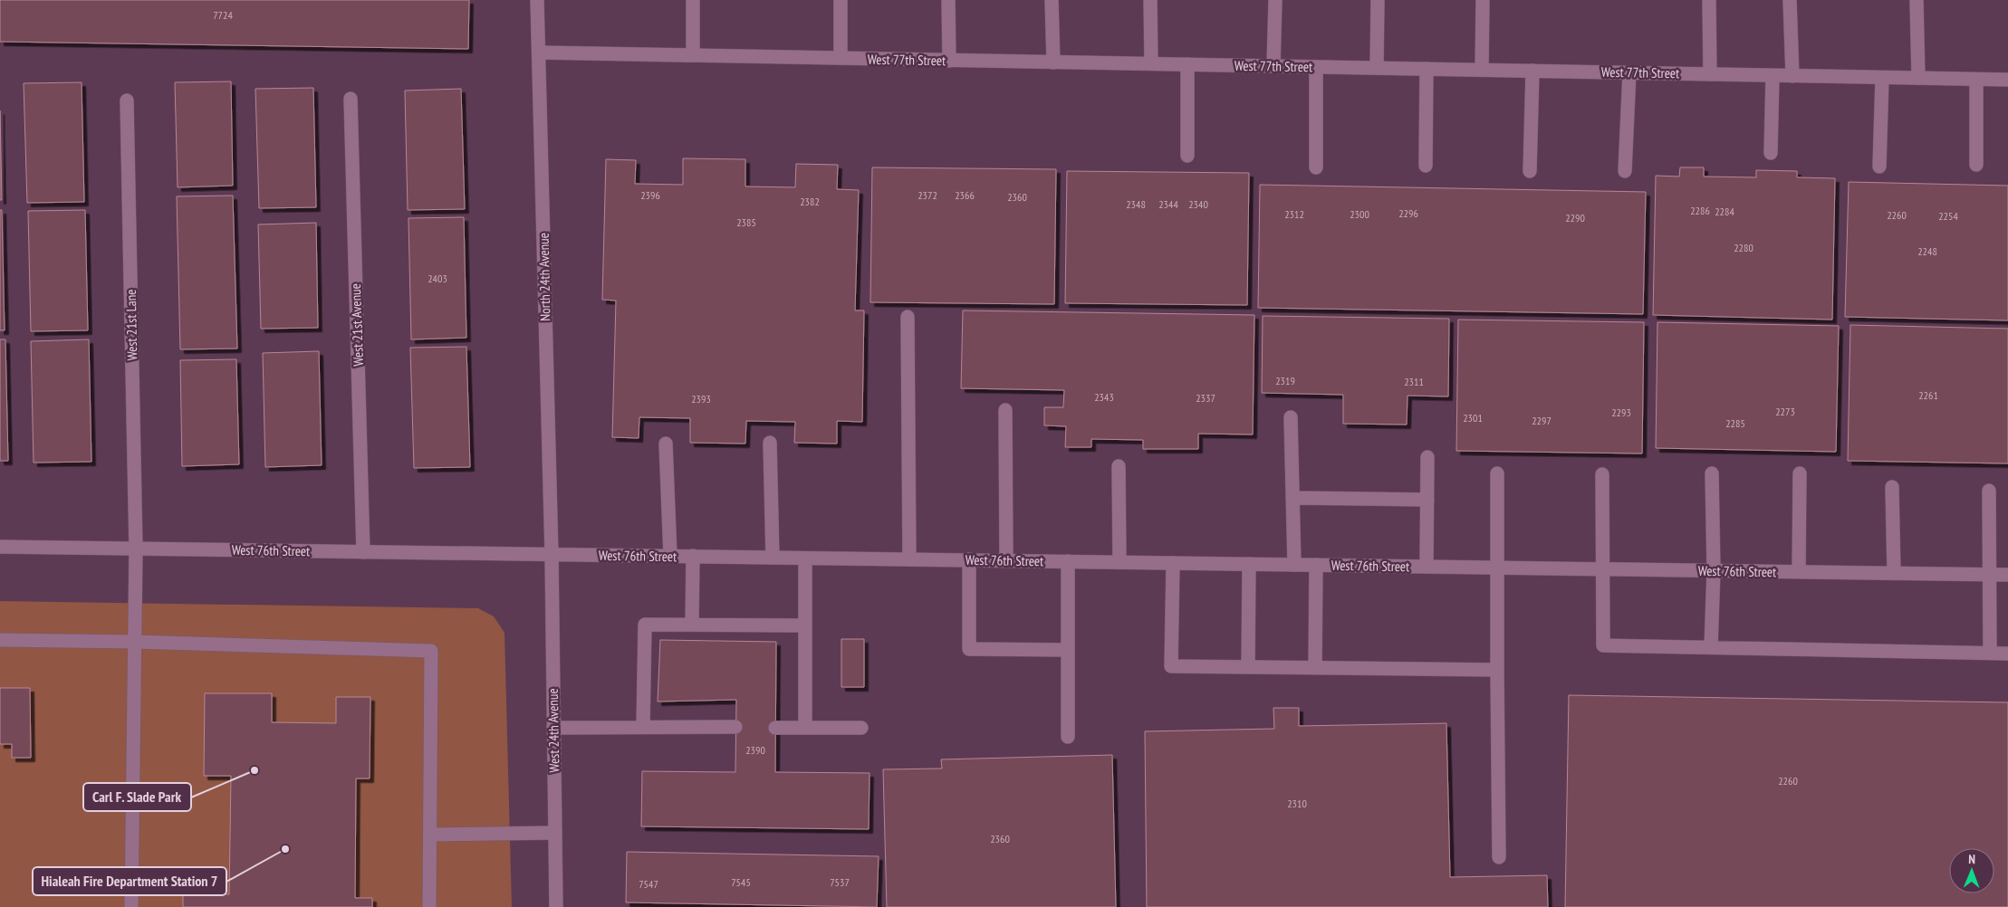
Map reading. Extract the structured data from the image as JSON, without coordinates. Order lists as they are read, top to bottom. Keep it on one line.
{"streets":{"street":["West 77th Street","North 24th Avenue","West 21st Lane","West 21st Avenue","West 76th Street","West 24th Avenue"]},"crossings":[["West 77th Street","North 24th Avenue"],["North 24th Avenue","West 76th Street"],["North 24th Avenue","West 24th Avenue"],["West 21st Lane","West 76th Street"],["West 21st Avenue","West 76th Street"],["West 76th Street","West 24th Avenue"]],"places":["Carl F. Slade Park","Hialeah Fire Department Station 7"],"house_numbers":["7724","2396","2372","2366","2360","2382","2348","2344","2340","2286","2284","2296","2312","2300","2260","2254","2290","2385","2280","2248","2403","2319","2311","2261","2343","2337","2393","2273","2293","2301","2297","2285","2390","2260","2310","2360","7545","7537","7547"],"north":"top"}
